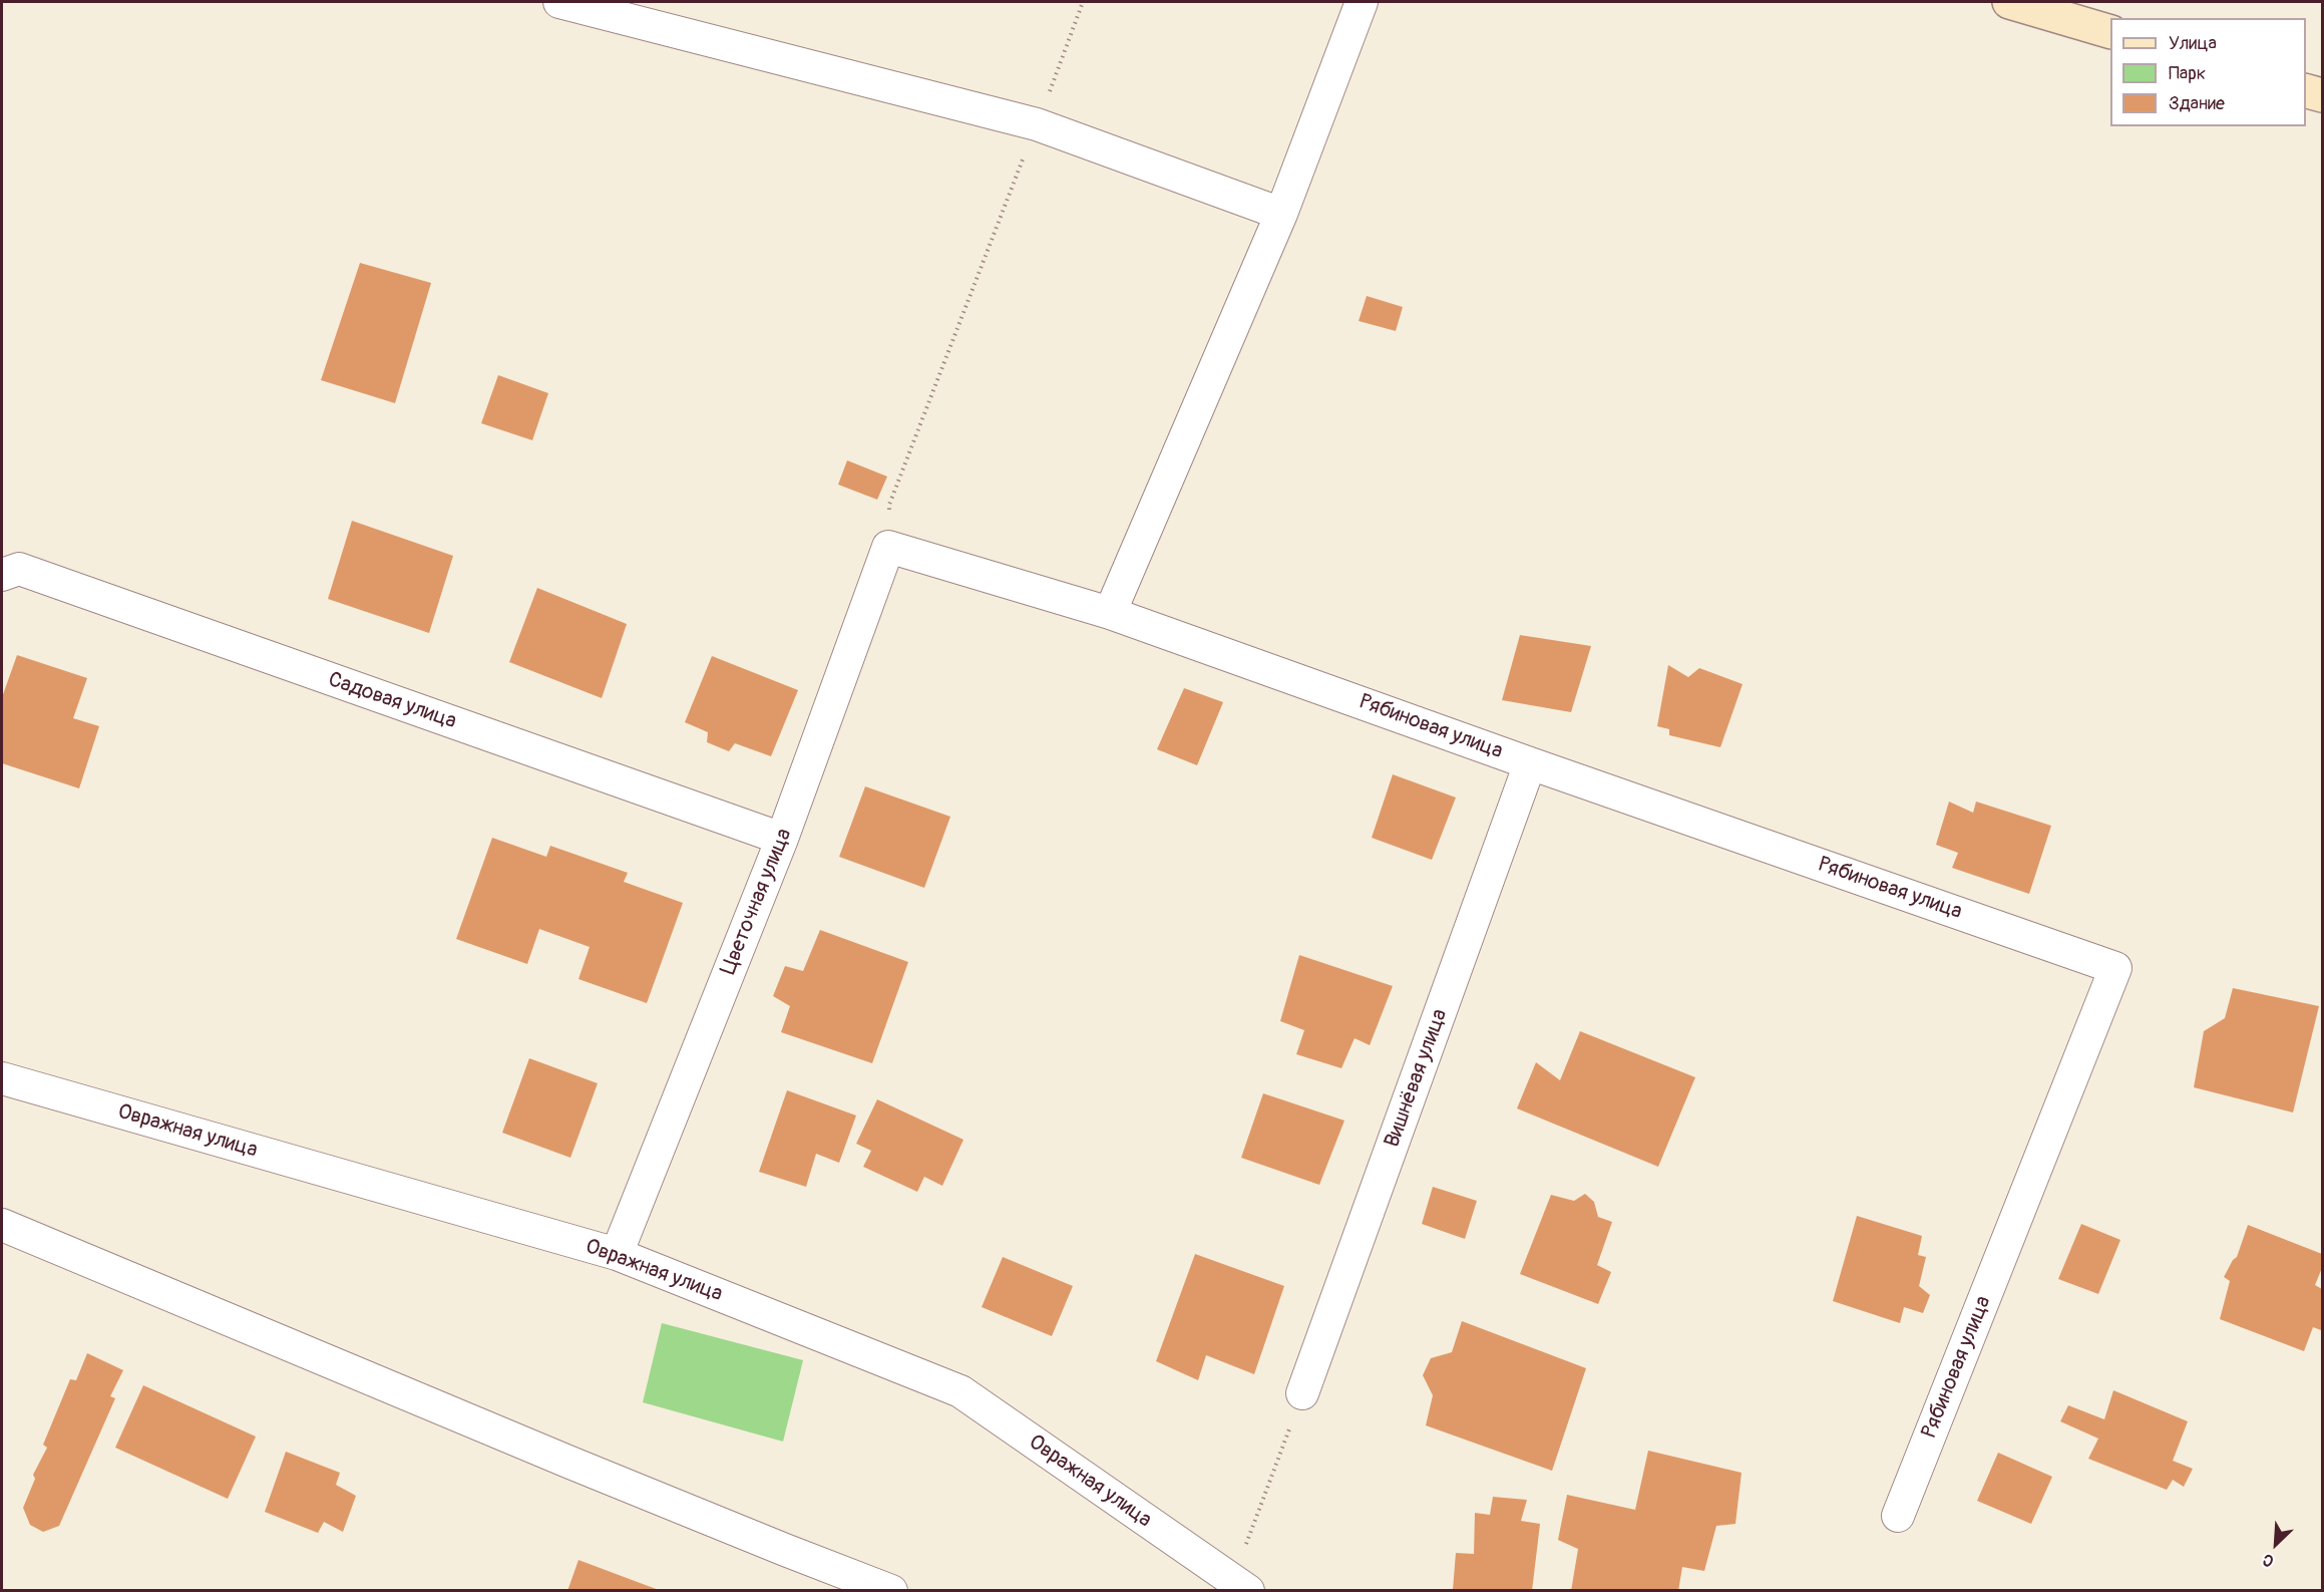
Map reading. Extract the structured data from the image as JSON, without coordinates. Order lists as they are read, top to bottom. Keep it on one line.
{"streets":{"street":["Садовая улица","Рябиновая улица","Цветочная улица","Вишнёвая улица","Овражная улица"]},"crossings":[["Садовая улица","Цветочная улица"],["Рябиновая улица","Цветочная улица"],["Рябиновая улица","Вишнёвая улица"],["Цветочная улица","Овражная улица"]],"legend":["Улица","Парк","Здание"],"north":"bottom left"}
